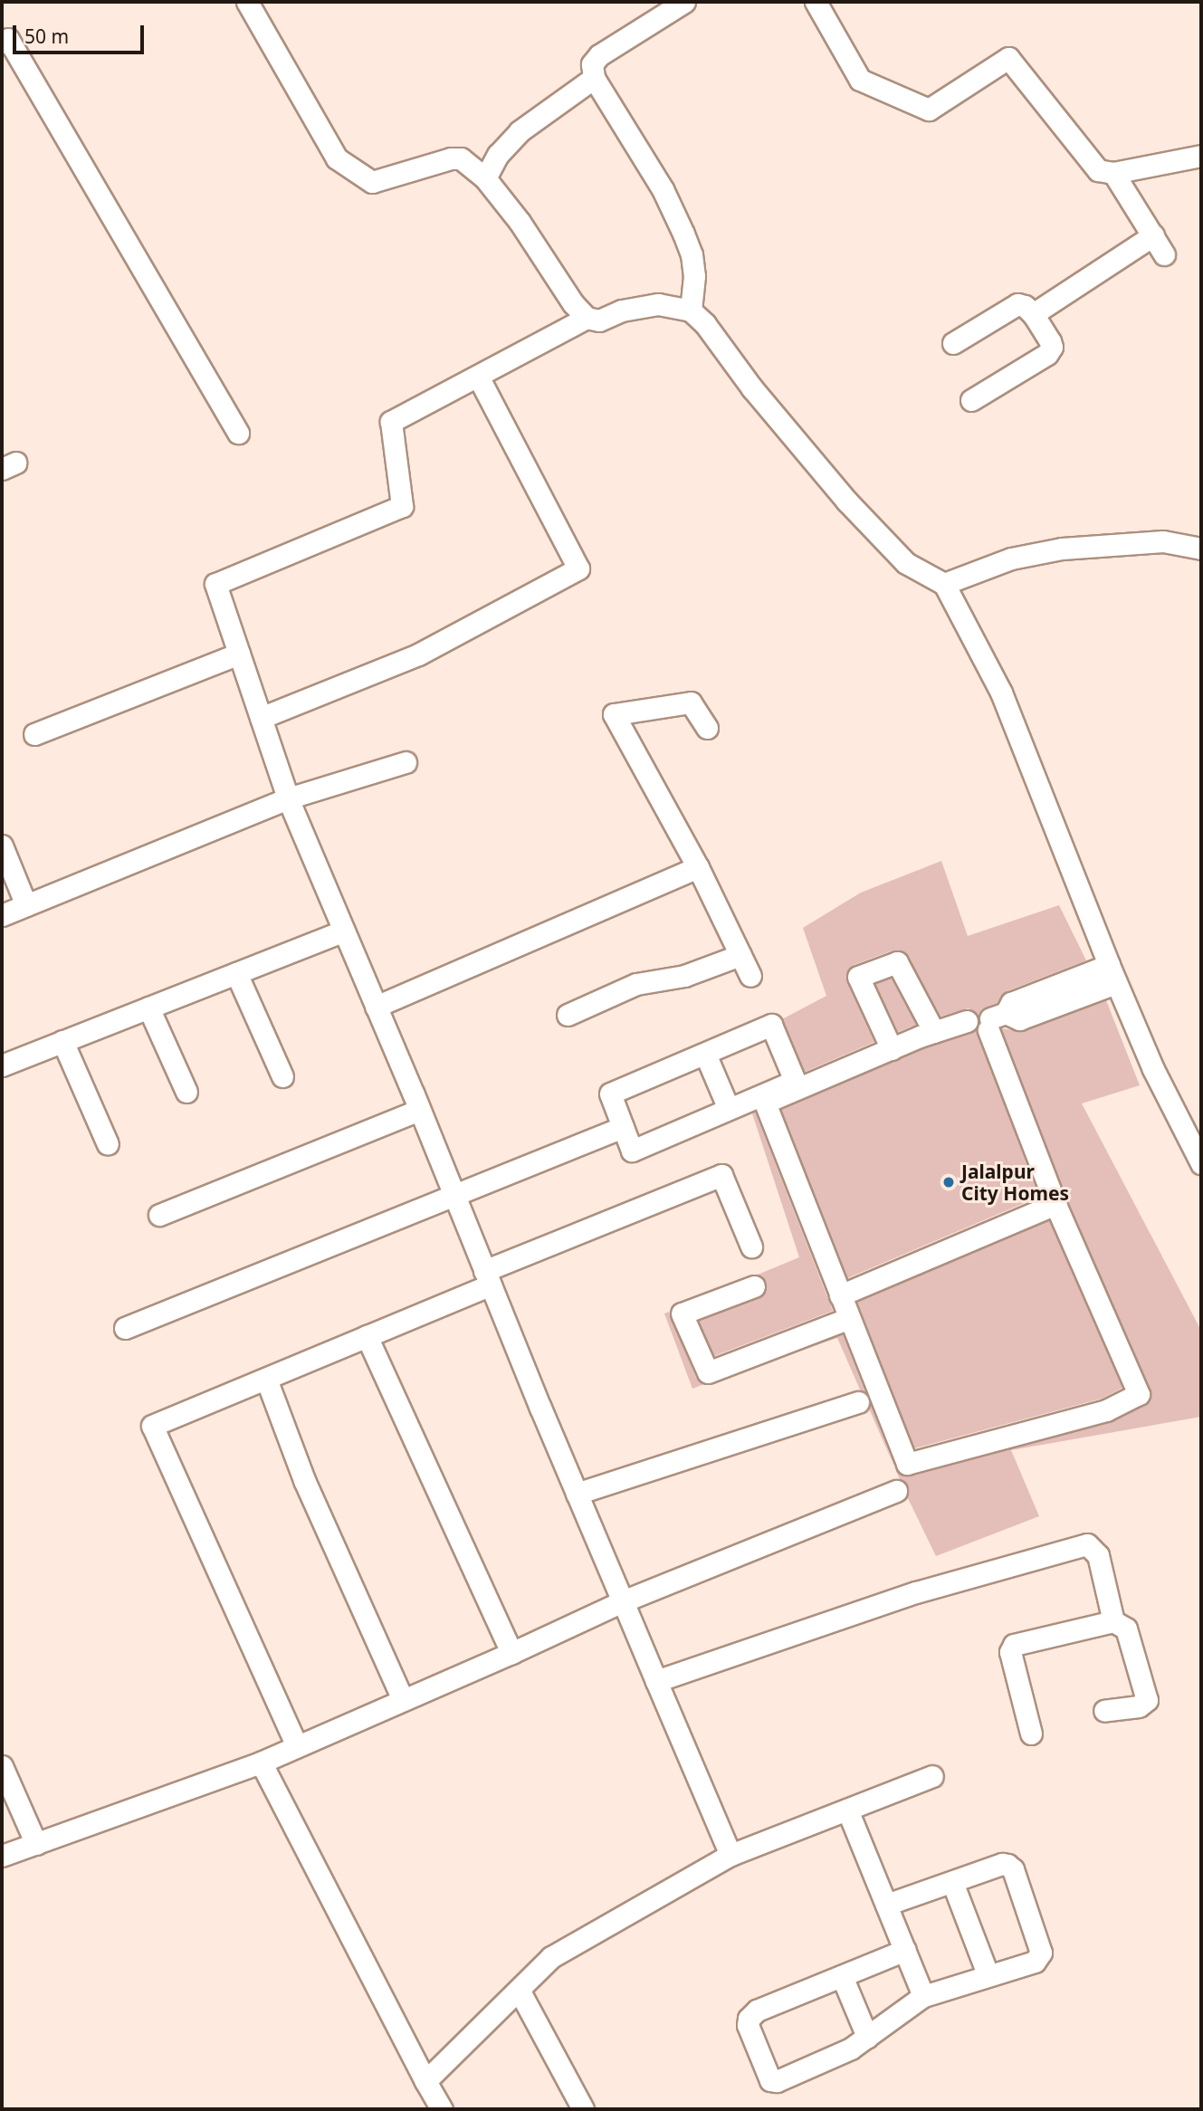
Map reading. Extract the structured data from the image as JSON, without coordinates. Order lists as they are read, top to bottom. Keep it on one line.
{"places":["Jalalpur City Homes"],"scale_bar":"50 m"}
